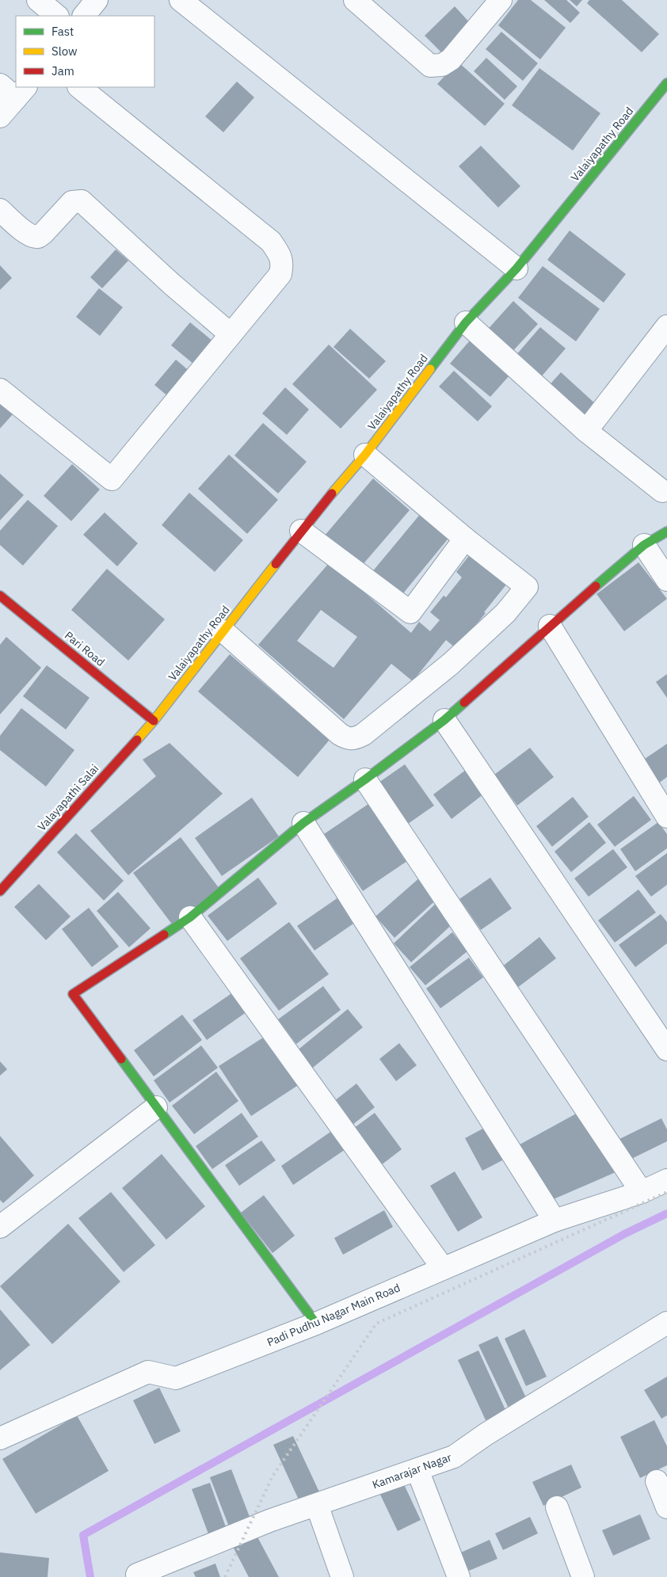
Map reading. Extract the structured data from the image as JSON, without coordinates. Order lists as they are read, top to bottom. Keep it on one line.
{"streets":{"street":["Valaiyapathy Road","Pari Road","Valayapathi Salai","Padi Pudhu Nagar Main Road","Kamarajar Nagar"]},"crossings":[["Valaiyapathy Road","Pari Road"],["Valaiyapathy Road","Valayapathi Salai"],["Pari Road","Valayapathi Salai"]],"legend":["Fast","Slow","Jam"]}
